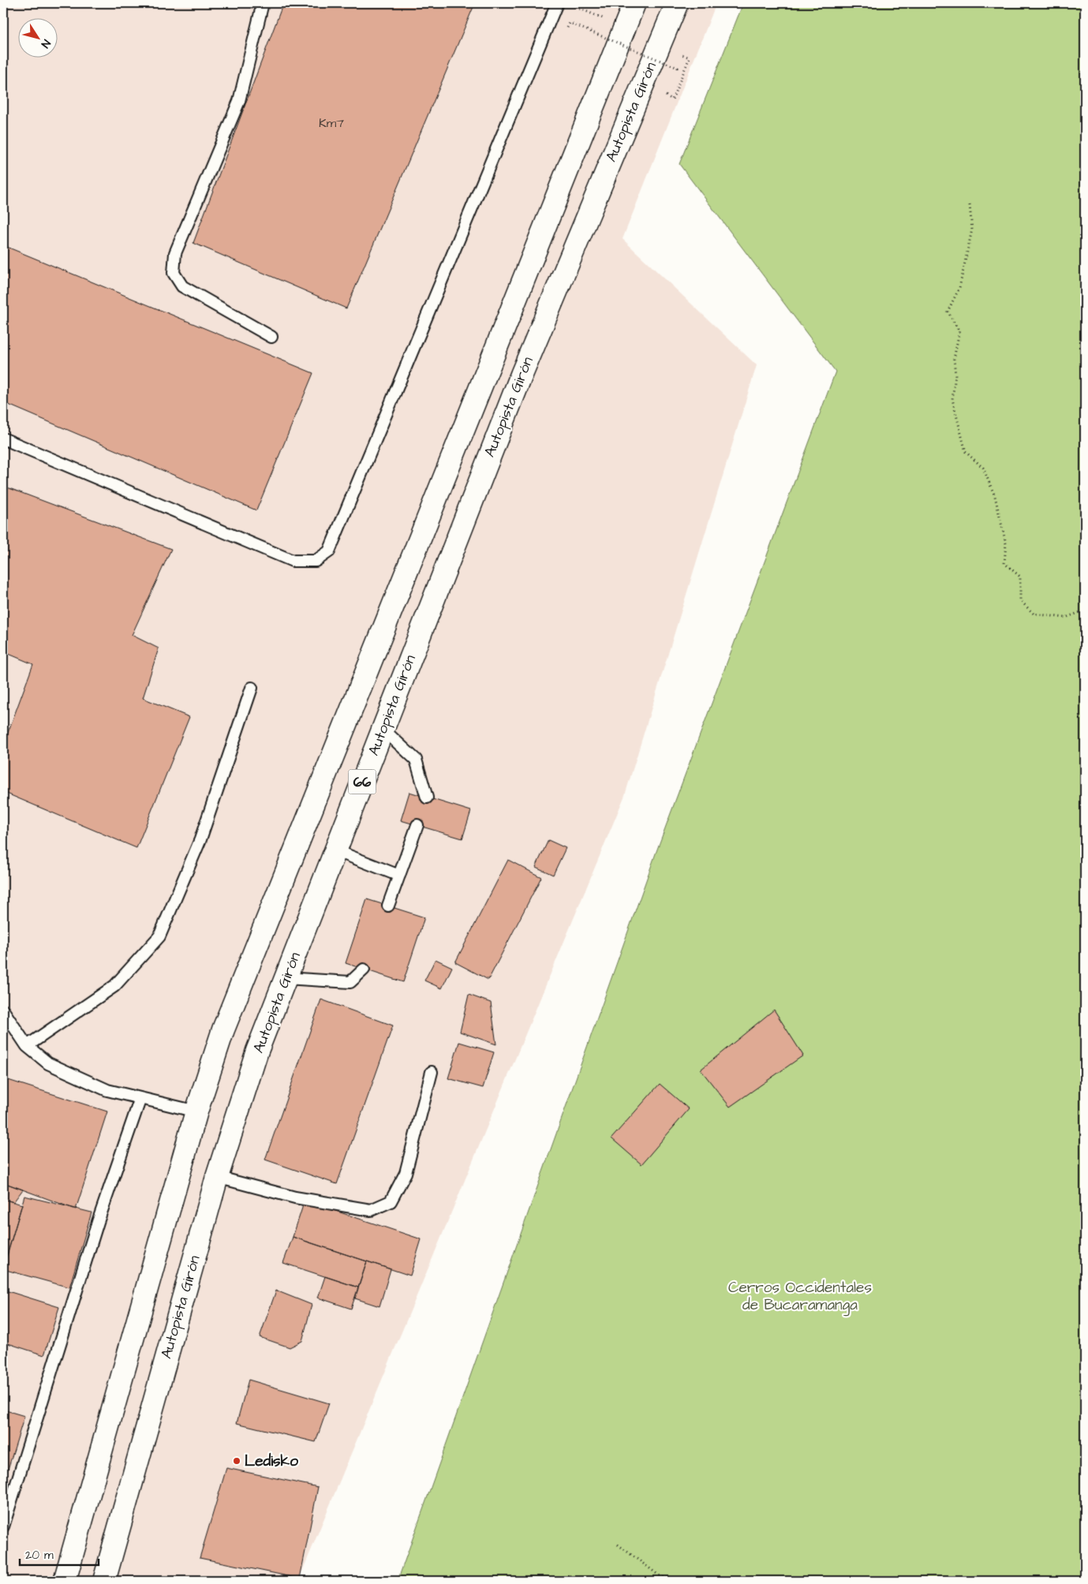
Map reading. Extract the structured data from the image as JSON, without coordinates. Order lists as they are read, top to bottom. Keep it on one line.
{"streets":{"highway":["Autopista Girón","66"]},"parks":["Cerros Occidentales de Bucaramanga"],"places":["Ledisko"],"house_numbers":["Km7"],"scale_bar":"20 m","north":"bottom right"}
